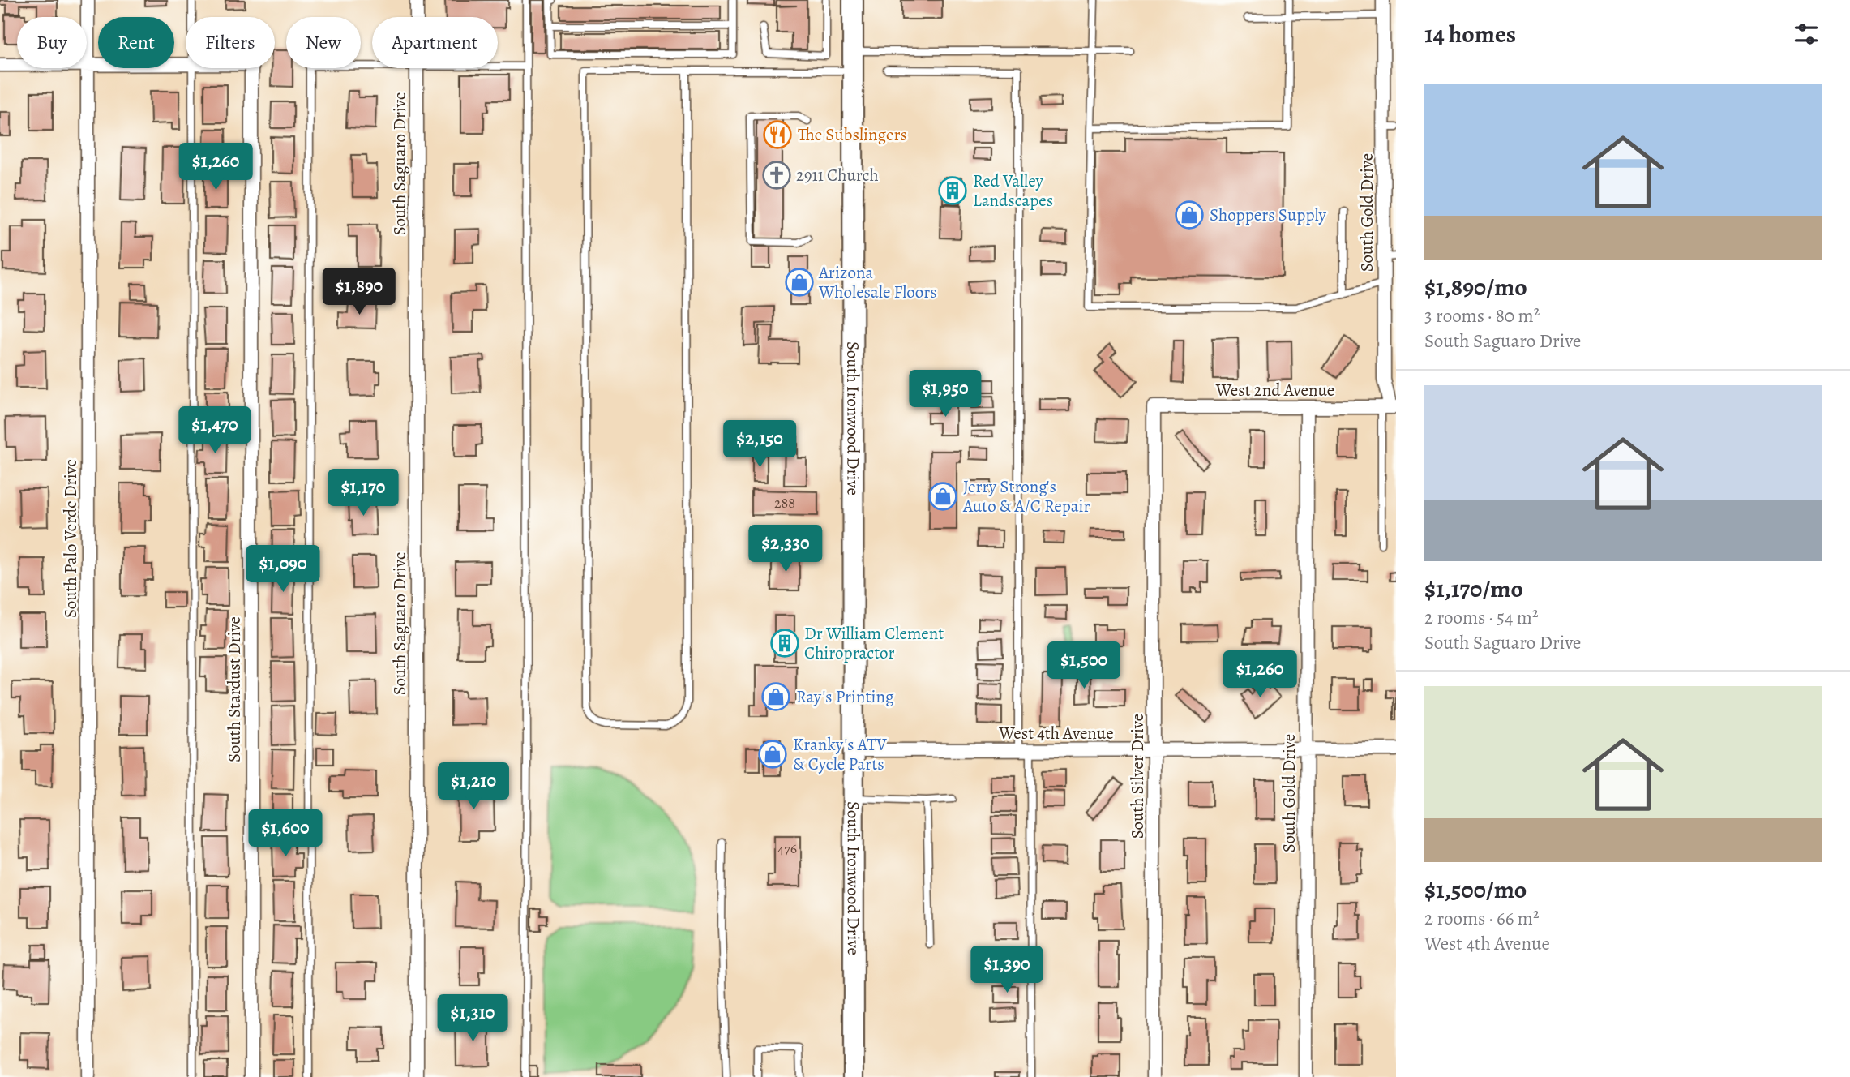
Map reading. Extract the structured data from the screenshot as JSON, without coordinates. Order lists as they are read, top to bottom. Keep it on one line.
{"streets":{"main road":["South Ironwood Drive"],"street":["South Saguaro Drive","South Gold Drive","West 2nd Avenue","South Palo Verde Drive","South Stardust Drive","West 4th Avenue","South Silver Drive"]},"crossings":[["South Gold Drive","West 2nd Avenue"],["South Gold Drive","West 4th Avenue"],["West 2nd Avenue","South Silver Drive"],["South Ironwood Drive","West 4th Avenue"],["West 4th Avenue","South Silver Drive"]],"places":{"restaurant":["The Subslingers"],"church":["2911 Church"],"building":["Red Valley Landscapes","Dr William Clement Chiropractor"],"shop":["Shoppers Supply","Arizona Wholesale Floors","Jerry Strong's Auto & A/C Repair","Ray's Printing","Kranky's ATV & Cycle Parts"]},"house_numbers":["288","476"],"page":{"heading":"14 homes","chip":["Buy","Rent","Filters","New","Apartment"],"list":[{"name":"$1,890/mo","note":"3 rooms · 80 m² · South Saguaro Drive"},{"name":"$1,170/mo","note":"2 rooms · 54 m² · South Saguaro Drive"},{"name":"$1,500/mo","note":"2 rooms · 66 m² · West 4th Avenue"}],"price":["$1,260","$1,890","$1,950","$1,470","$2,150","$1,170","$2,330","$1,090","$1,500","$1,260","$1,210","$1,600","$1,390","$1,310"]}}
